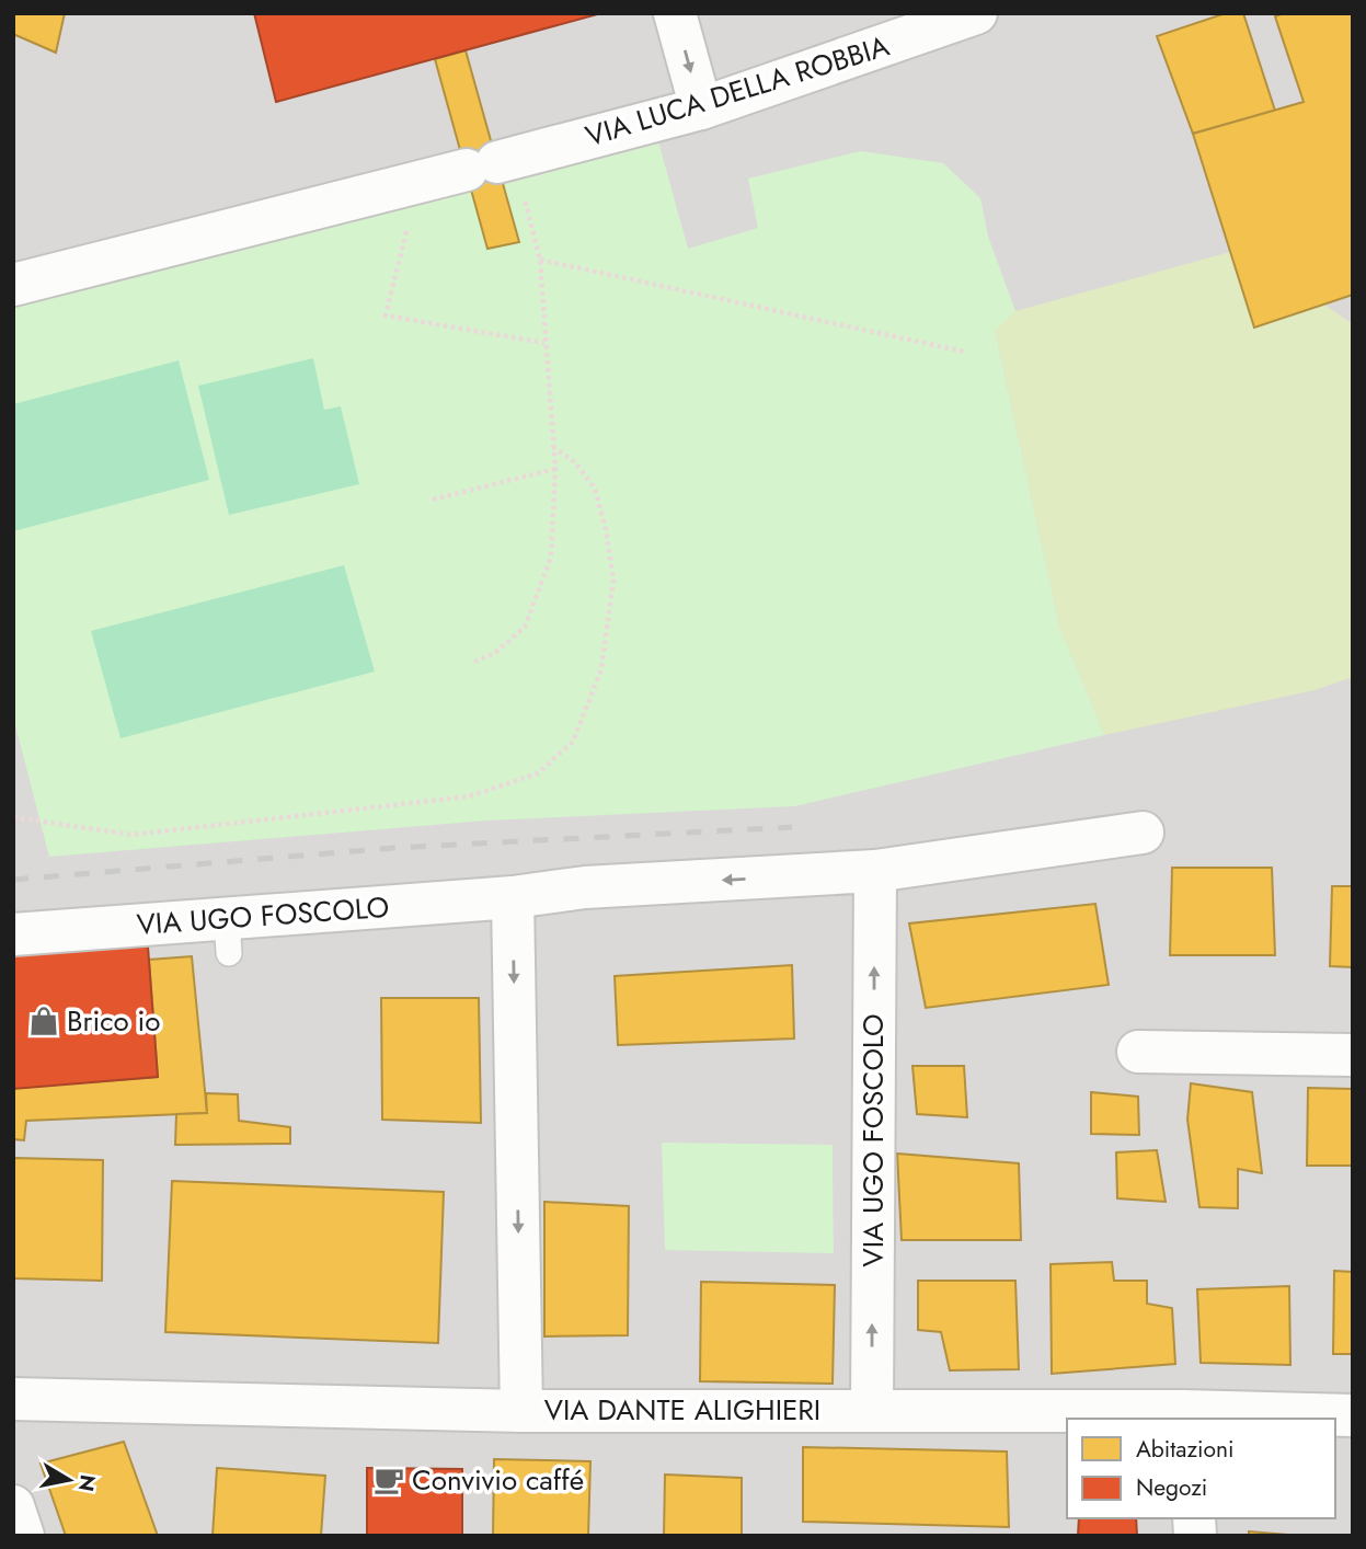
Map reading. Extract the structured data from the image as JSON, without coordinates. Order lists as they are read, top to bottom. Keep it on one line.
{"streets":{"street":["VIA LUCA DELLA ROBBIA","VIA UGO FOSCOLO","VIA DANTE ALIGHIERI"]},"crossings":[["VIA UGO FOSCOLO","VIA DANTE ALIGHIERI"]],"places":{"shop":["Brico io"],"cafe":["Convivio caffé"]},"legend":["Abitazioni","Negozi"],"north":"right"}
